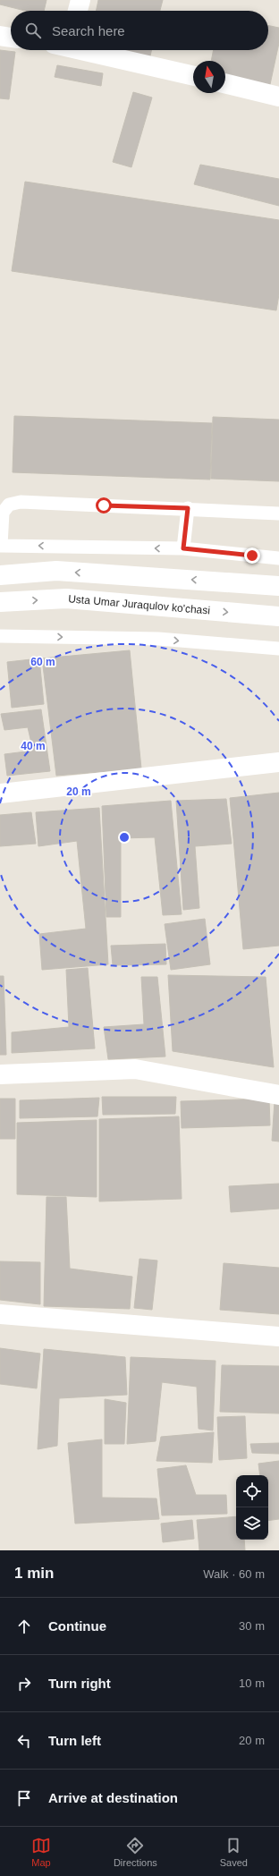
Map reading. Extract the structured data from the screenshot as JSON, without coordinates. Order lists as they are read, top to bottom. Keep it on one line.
{"streets":{"street":["Usta Umar Juraqulov ko'chasi"]},"north":"top","page":{"search":"Search here","heading":["1 min","Walk · 60 m"],"list":[["Continue","30 m"],["Turn right","10 m"],["Turn left","20 m"],"Arrive at destination"],"nav":["Map","Directions","Saved"]},"rings":["60 m","40 m","20 m"]}
